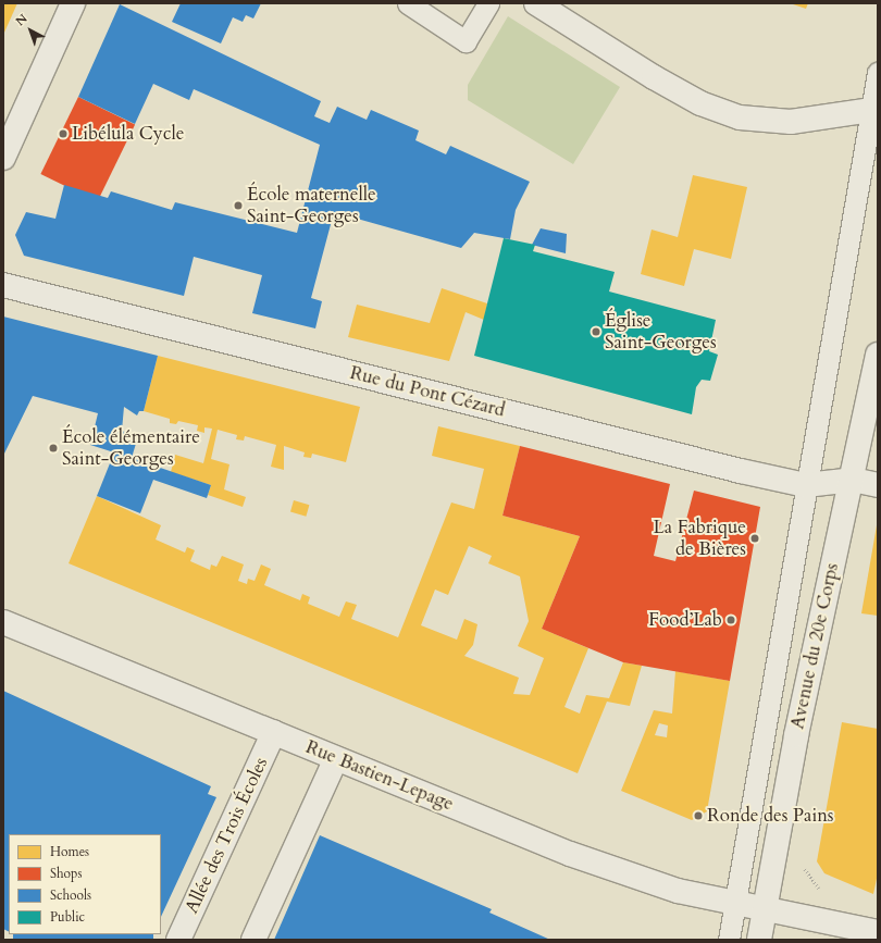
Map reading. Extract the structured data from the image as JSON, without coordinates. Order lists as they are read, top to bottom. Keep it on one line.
{"streets":{"street":["Rue du Pont Cézard","Avenue du 20e Corps","Rue Bastien-Lepage","Allée des Trois Écoles"]},"crossings":[["Rue du Pont Cézard","Avenue du 20e Corps"],["Avenue du 20e Corps","Rue Bastien-Lepage"],["Rue Bastien-Lepage","Allée des Trois Écoles"]],"places":["Libélula Cycle","École maternelle Saint-Georges","Église Saint-Georges","École élémentaire Saint-Georges","La Fabrique de Bières","Food’Lab","Ronde des Pains"],"legend":["Homes","Shops","Schools","Public"],"north":"top left"}
